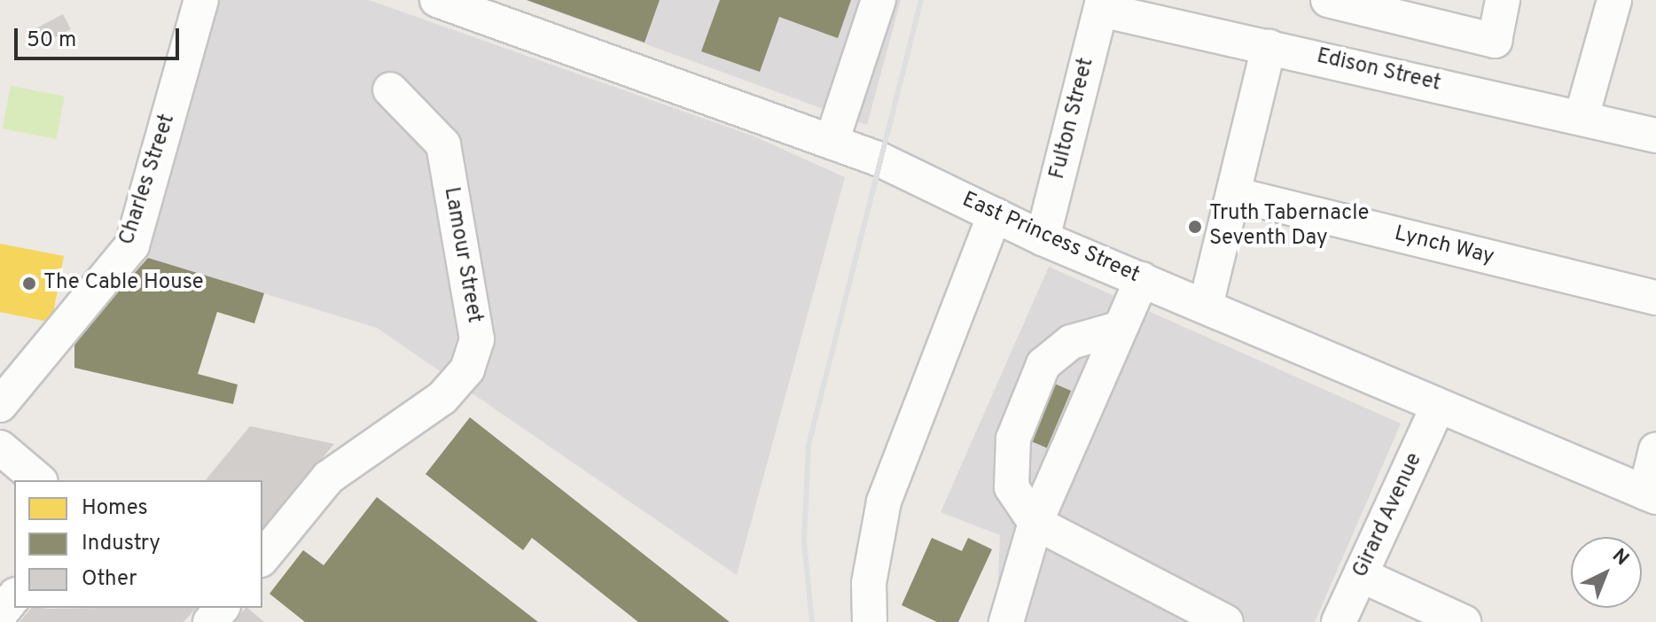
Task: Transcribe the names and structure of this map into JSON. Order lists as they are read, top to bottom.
{
  "streets": {
    "street": [
      "Edison Street",
      "Fulton Street",
      "Charles Street",
      "East Princess Street",
      "Lynch Way",
      "Lamour Street",
      "Girard Avenue"
    ]
  },
  "crossings": [
    ["Edison Street", "Fulton Street"],
    ["Fulton Street", "East Princess Street"],
    ["East Princess Street", "Girard Avenue"]
  ],
  "places": ["Truth Tabernacle Seventh Day", "The Cable House"],
  "legend": ["Homes", "Industry", "Other"],
  "scale_bar": "50 m",
  "north": "top right"
}
